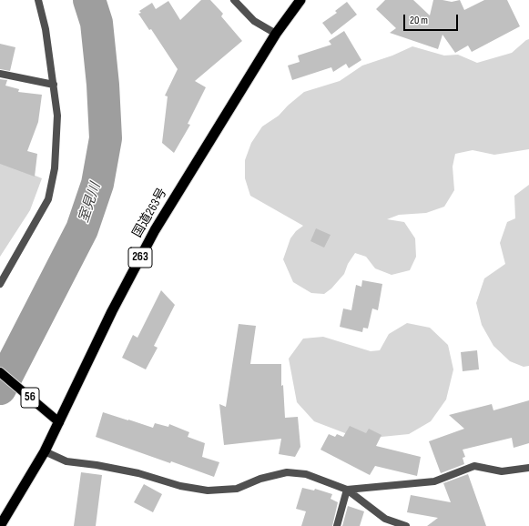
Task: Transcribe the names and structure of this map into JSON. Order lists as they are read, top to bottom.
{
  "streets": {
    "highway": ["国道263号", "263"],
    "main road": ["56"]
  },
  "crossings": [
    ["国道263号", "56"]
  ],
  "water": ["室見川"],
  "scale_bar": "20 m"
}
